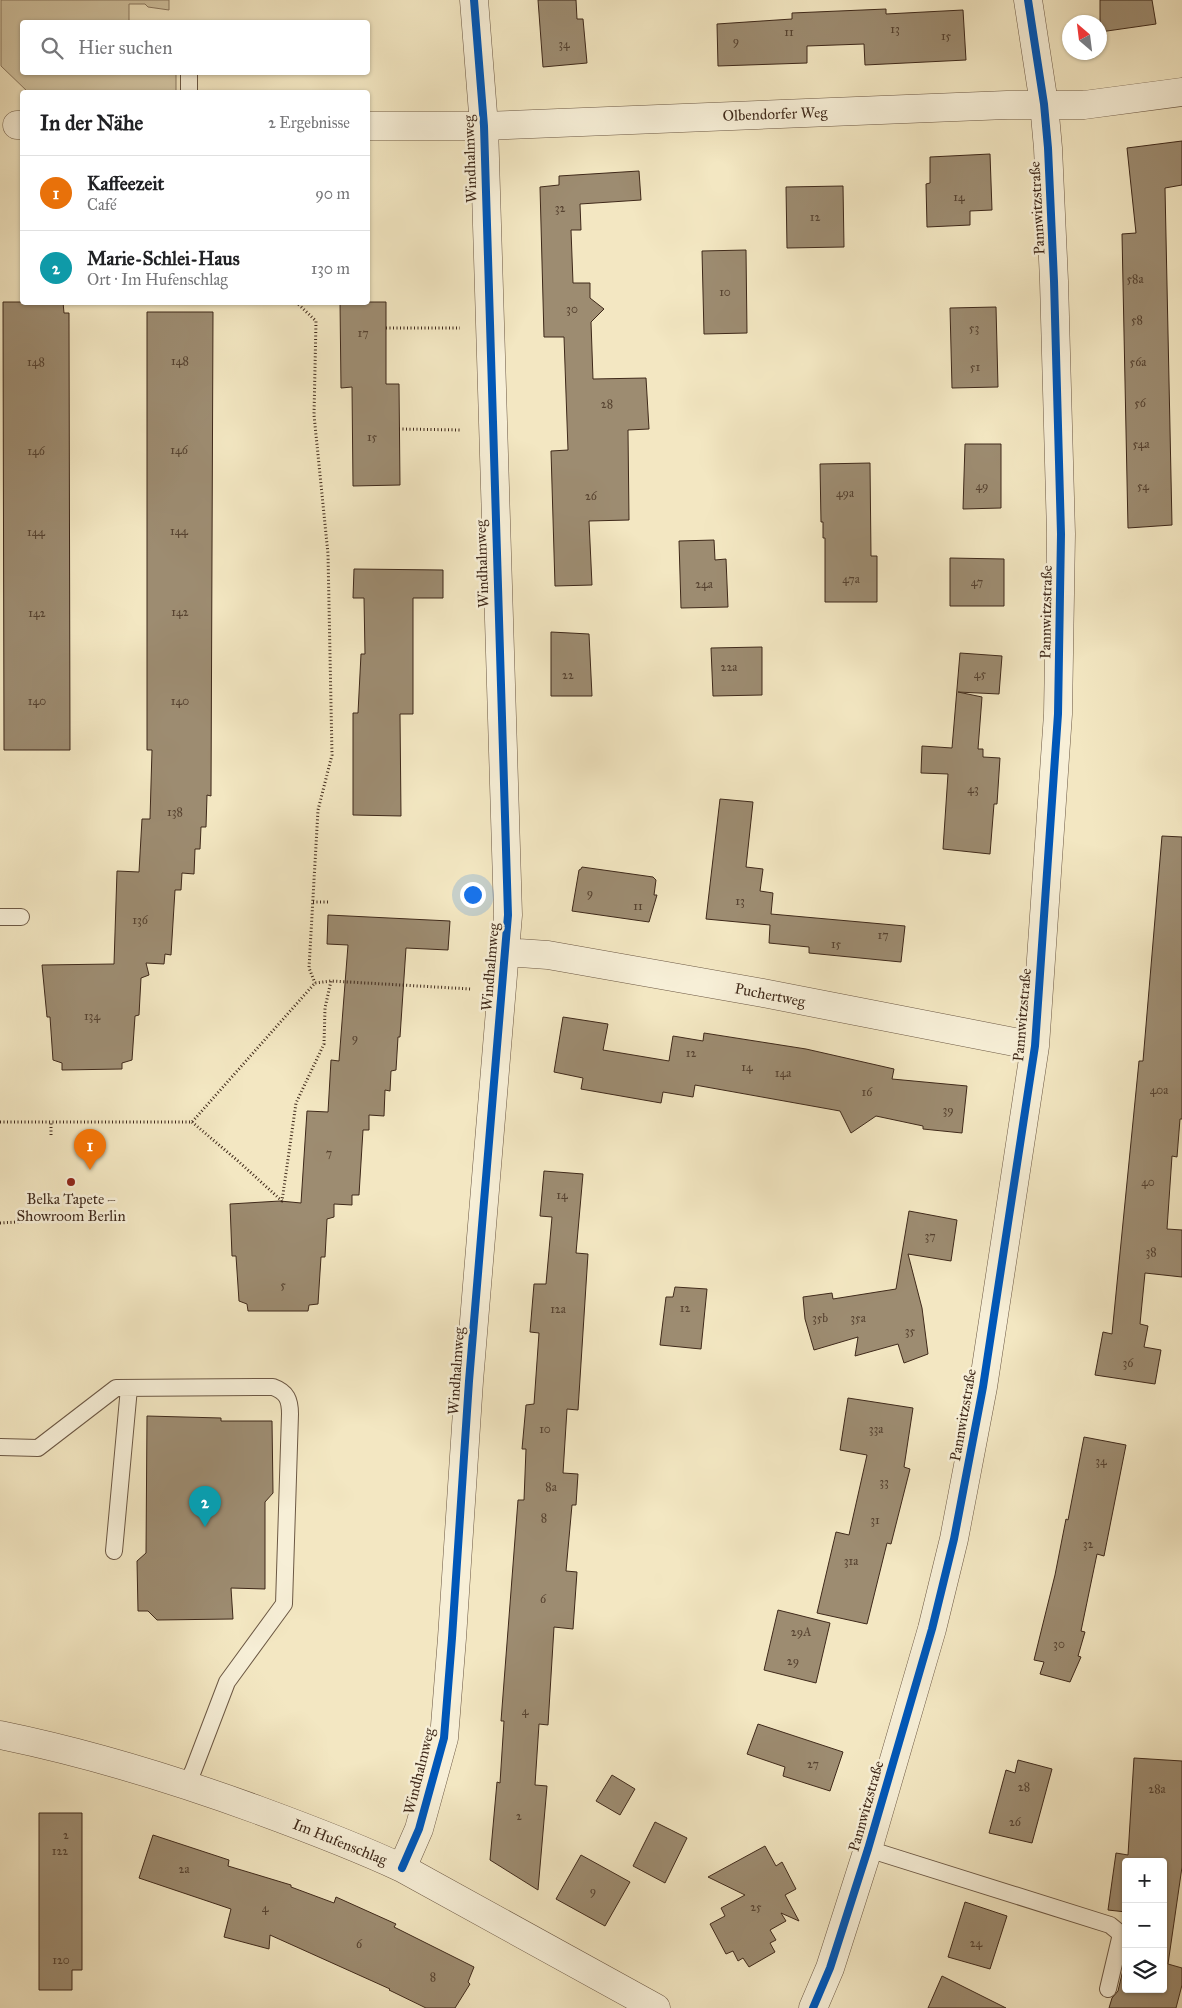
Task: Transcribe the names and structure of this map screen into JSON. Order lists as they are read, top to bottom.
{
  "streets": {
    "street": [
      "Olbendorfer Weg",
      "Windhalmweg",
      "Pannwitzstraße",
      "Puchertweg",
      "Im Hufenschlag"
    ]
  },
  "crossings": [
    ["Olbendorfer Weg", "Windhalmweg"],
    ["Olbendorfer Weg", "Pannwitzstraße"],
    ["Windhalmweg", "Puchertweg"],
    ["Windhalmweg", "Im Hufenschlag"],
    ["Pannwitzstraße", "Puchertweg"]
  ],
  "places": ["Belka Tapete – Showroom Berlin"],
  "house_numbers": [
    "13",
    "11",
    "15",
    "9",
    "34",
    "14",
    "32",
    "12",
    "58a",
    "10",
    "30",
    "58",
    "53",
    "17",
    "148",
    "148",
    "56a",
    "51",
    "56",
    "28",
    "15",
    "54a",
    "146",
    "146",
    "49",
    "54",
    "49a",
    "26",
    "144",
    "144",
    "47a",
    "47",
    "24a",
    "142",
    "142",
    "22a",
    "45",
    "22",
    "140",
    "140",
    "43",
    "138",
    "9",
    "13",
    "11",
    "136",
    "17",
    "15",
    "134",
    "9",
    "12",
    "14",
    "14a",
    "40a",
    "16",
    "39",
    "7",
    "40",
    "14",
    "37",
    "38",
    "5",
    "12",
    "12a",
    "35b",
    "35a",
    "35",
    "36",
    "10",
    "33a",
    "34",
    "33",
    "8a",
    "8",
    "31",
    "32",
    "31a",
    "6",
    "29A",
    "30",
    "29",
    "4",
    "27",
    "28",
    "28a",
    "2",
    "26",
    "2",
    "122",
    "2a",
    "9",
    "25",
    "4",
    "24",
    "6",
    "120",
    "8"
  ],
  "north": "top left",
  "page": {
    "search": "Hier suchen",
    "heading": ["In der Nähe", "2 Ergebnisse"],
    "list": [
      {
        "mark": "1",
        "name": "Kaffeezeit",
        "note": "Café",
        "value": "90 m"
      },
      {
        "mark": "2",
        "name": "Marie-Schlei-Haus",
        "note": "Ort · Im Hufenschlag",
        "value": "130 m"
      }
    ],
    "pins": ["1", "2"],
    "map_buttons": ["+", "−"]
  }
}
